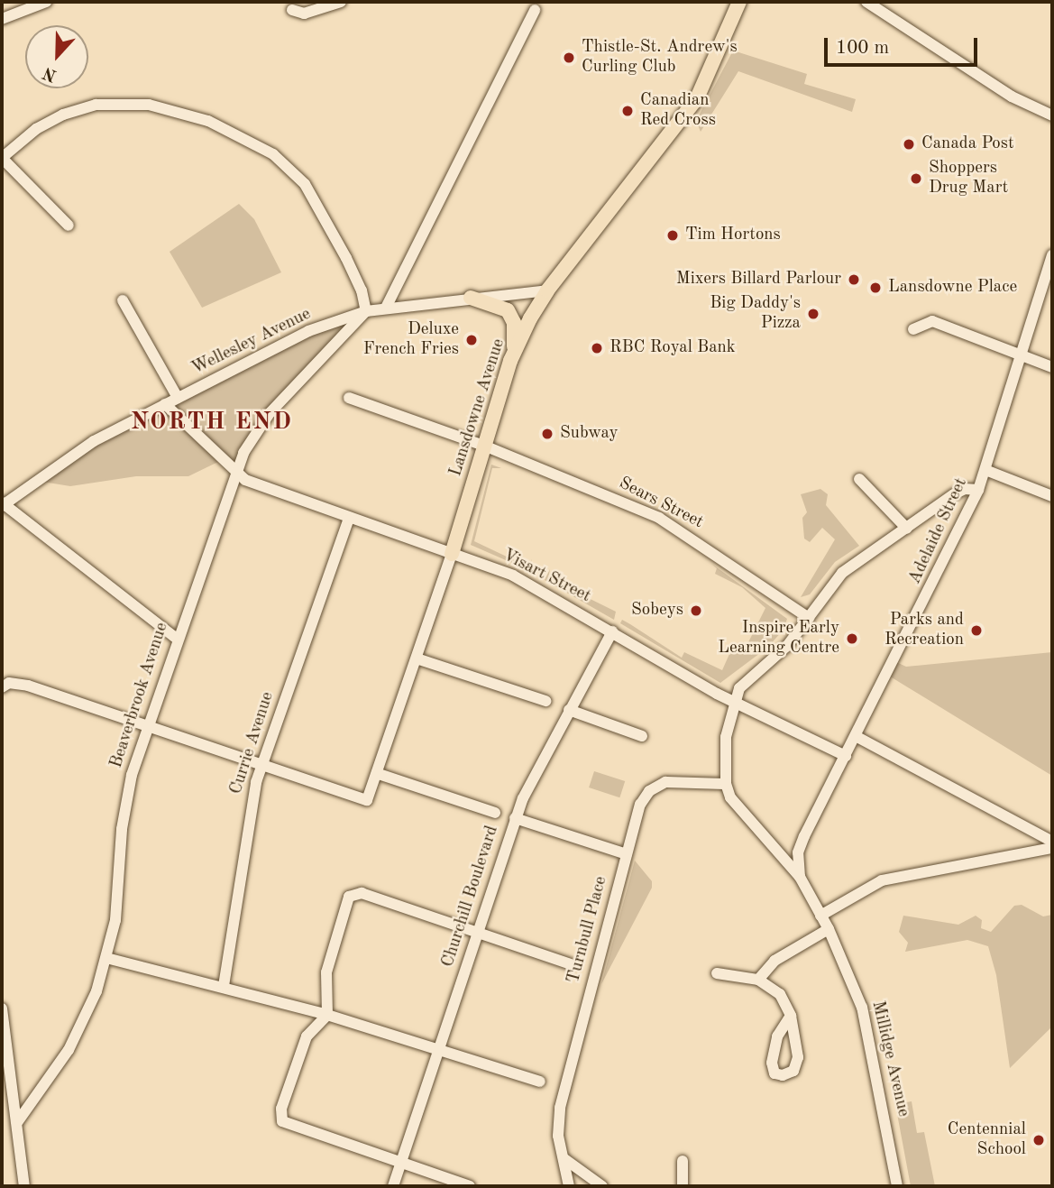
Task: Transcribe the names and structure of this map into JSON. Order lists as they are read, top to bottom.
{
  "streets": {
    "main road": ["Lansdowne Avenue"],
    "street": [
      "Wellesley Avenue",
      "Sears Street",
      "Adelaide Street",
      "Visart Street",
      "Beaverbrook Avenue",
      "Currie Avenue",
      "Churchill Boulevard",
      "Turnbull Place",
      "Millidge Avenue"
    ]
  },
  "crossings": [
    ["Wellesley Avenue", "Lansdowne Avenue"],
    ["Wellesley Avenue", "Visart Street"],
    ["Wellesley Avenue", "Beaverbrook Avenue"],
    ["Lansdowne Avenue", "Sears Street"],
    ["Lansdowne Avenue", "Visart Street"],
    ["Lansdowne Avenue", "Currie Avenue"],
    ["Adelaide Street", "Visart Street"],
    ["Adelaide Street", "Millidge Avenue"],
    ["Visart Street", "Beaverbrook Avenue"],
    ["Visart Street", "Currie Avenue"],
    ["Visart Street", "Churchill Boulevard"],
    ["Turnbull Place", "Millidge Avenue"]
  ],
  "districts": ["NORTH END"],
  "places": [
    "Thistle-St. Andrew's Curling Club",
    "Canadian Red Cross",
    "Canada Post",
    "Shoppers Drug Mart",
    "Tim Hortons",
    "Mixers Billard Parlour",
    "Lansdowne Place",
    "Big Daddy's Pizza",
    "Deluxe French Fries",
    "RBC Royal Bank",
    "Subway",
    "Sobeys",
    "Parks and Recreation",
    "Inspire Early Learning Centre",
    "Centennial School"
  ],
  "scale_bar": "100 m",
  "north": "bottom"
}
